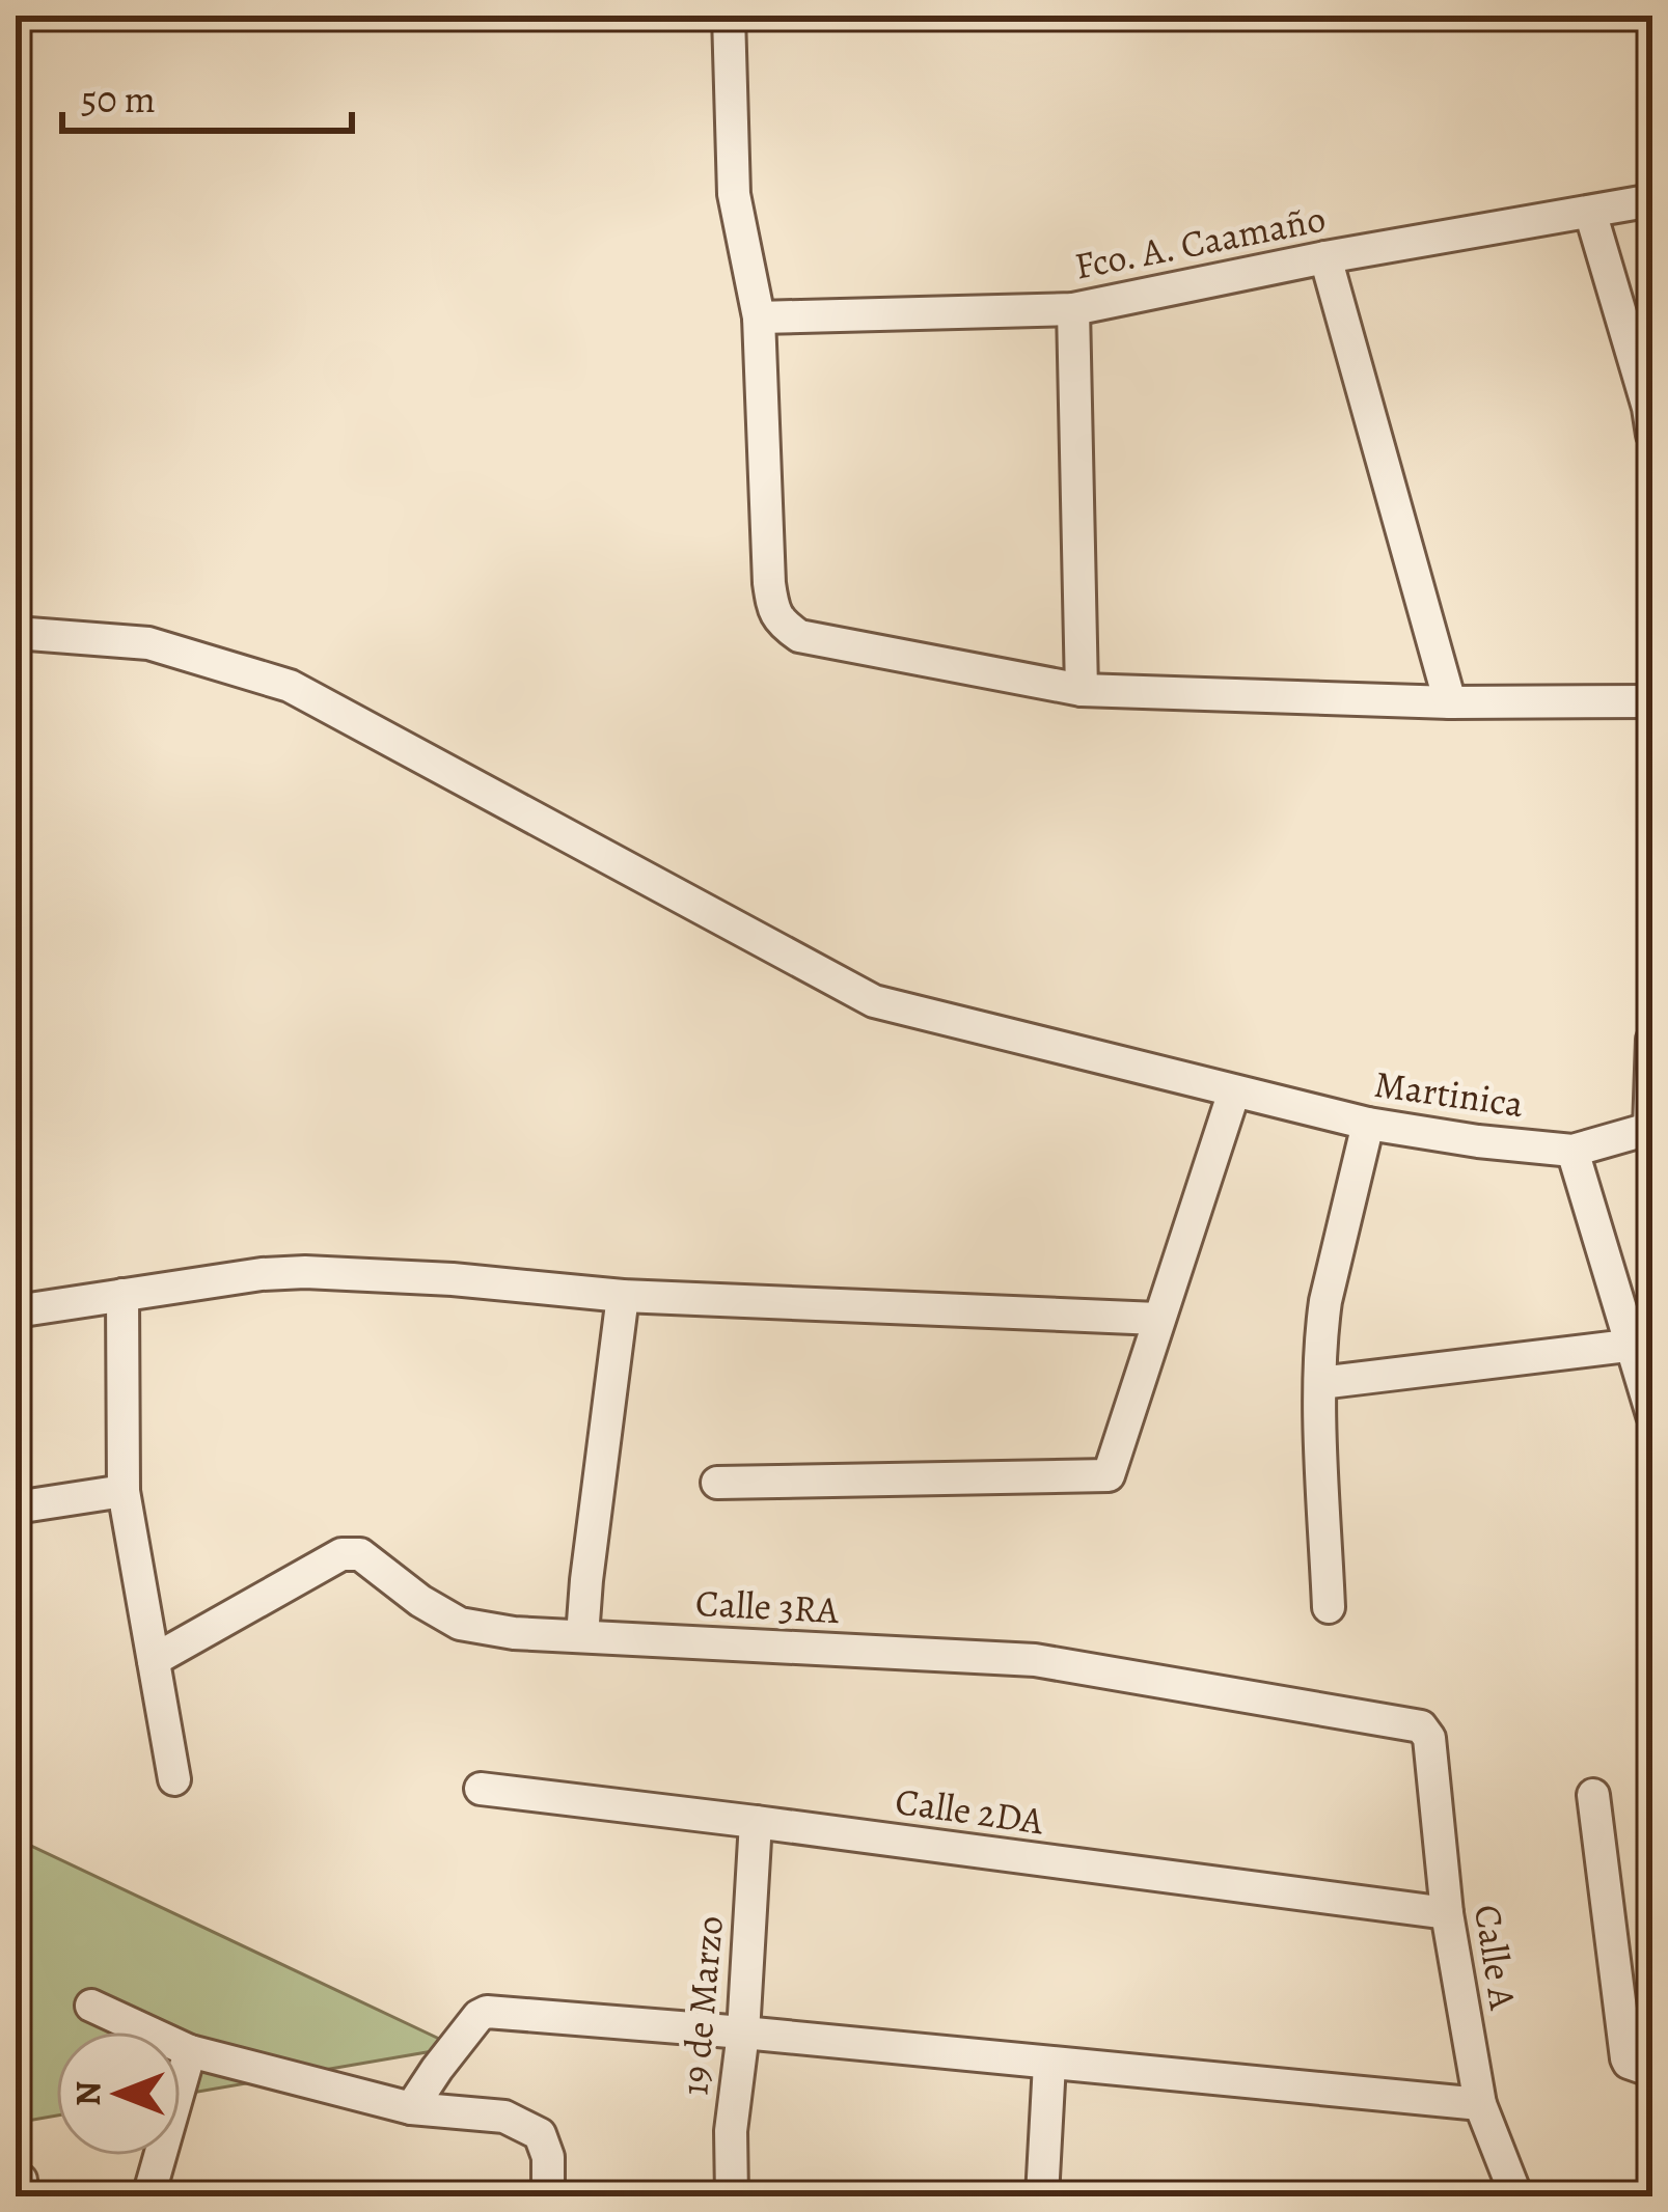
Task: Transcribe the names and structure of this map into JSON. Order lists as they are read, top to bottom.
{
  "streets": {
    "street": [
      "Fco. A. Caamaño",
      "Martinica",
      "Calle 3RA",
      "Calle 2DA",
      "Calle A",
      "19 de Marzo"
    ]
  },
  "crossings": [
    ["Calle 3RA", "Calle A"],
    ["Calle 2DA", "Calle A"],
    ["Calle 2DA", "19 de Marzo"]
  ],
  "scale_bar": "50 m",
  "north": "left"
}
